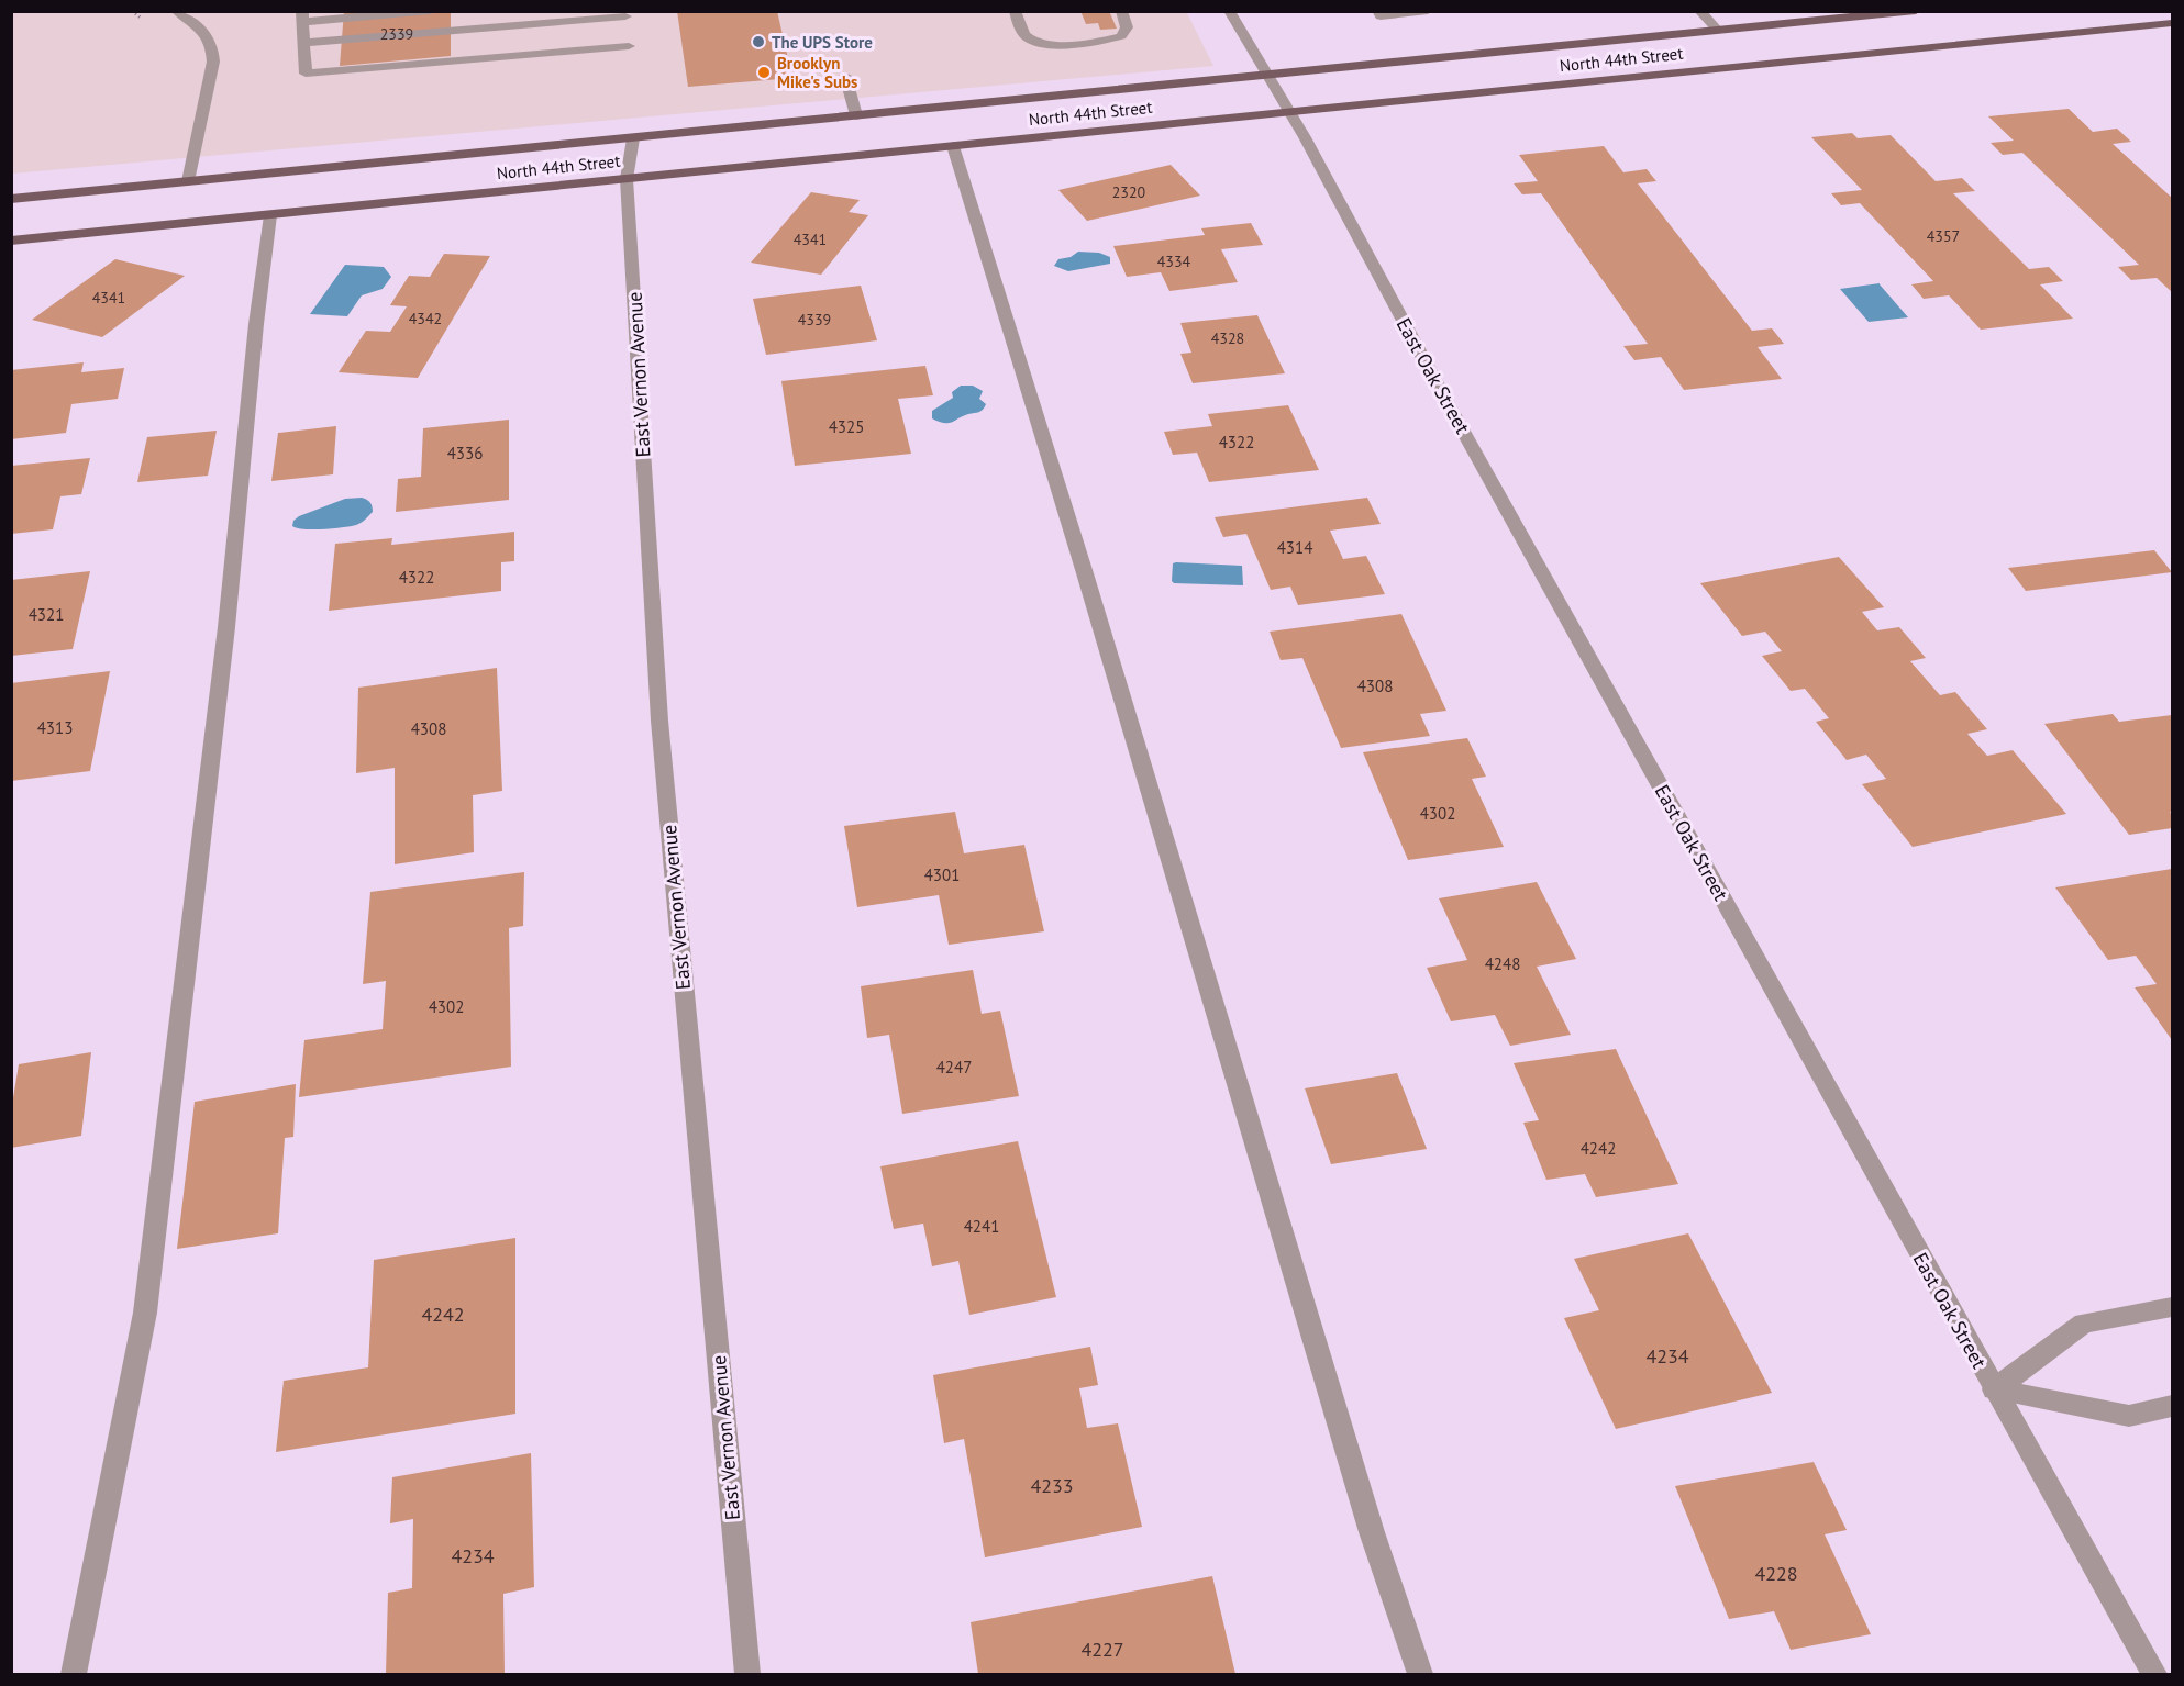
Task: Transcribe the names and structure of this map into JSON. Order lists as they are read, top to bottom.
{
  "streets": {
    "main road": ["North 44th Street"],
    "street": ["East Vernon Avenue", "East Oak Street"]
  },
  "crossings": [
    ["North 44th Street", "East Vernon Avenue"],
    ["North 44th Street", "East Oak Street"]
  ],
  "places": ["The UPS Store", "Brooklyn Mike's Subs"],
  "house_numbers": [
    "2339",
    "2320",
    "4357",
    "4341",
    "4334",
    "4341",
    "4342",
    "4339",
    "4328",
    "4325",
    "4322",
    "4336",
    "4314",
    "4322",
    "4321",
    "4308",
    "4313",
    "4308",
    "4302",
    "4301",
    "4248",
    "4302",
    "4247",
    "4242",
    "4241",
    "4242",
    "4234",
    "4233",
    "4234",
    "4228",
    "4227"
  ]
}
